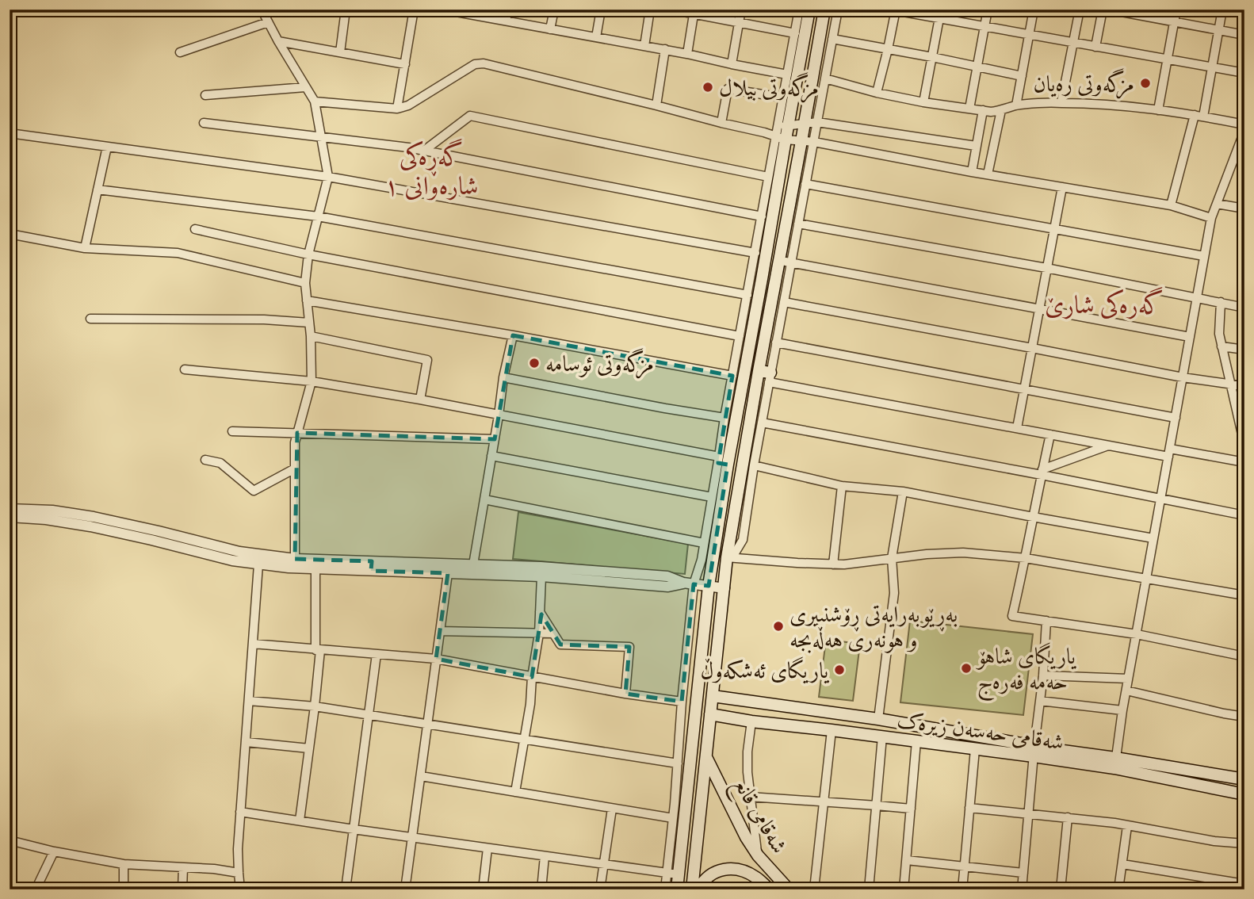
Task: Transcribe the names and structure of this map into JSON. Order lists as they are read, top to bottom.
{
  "streets": {
    "main road": ["شەقامی حەسەن زیرەک", "شەقامی قانع"]
  },
  "districts": ["گەڕەکی شارەوانی ١", "گەرەکی شارێ"],
  "places": [
    "مزگەوتی رەیان",
    "مزگەوتی بیلال",
    "مزگەوتی ئوسامە",
    "بەڕێوبەرایەتی ڕۆشنبیری و هونەری هەڵەبجە",
    "یاریگای شاهۆ حەمە فەرەج",
    "یاریگای ئەشکەوڵ"
  ]
}
